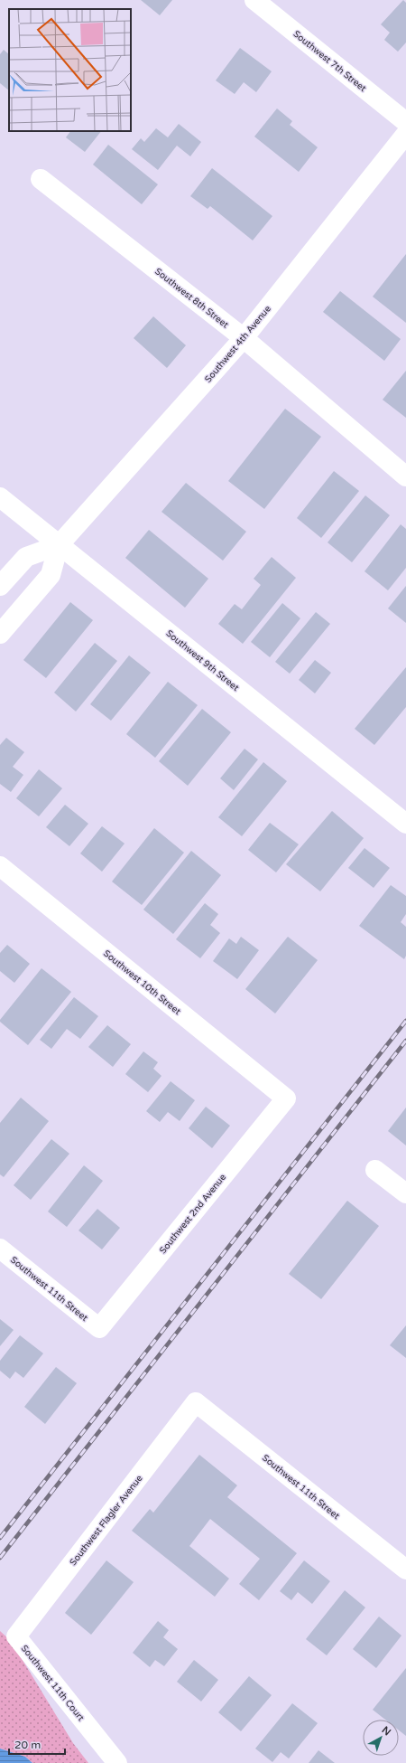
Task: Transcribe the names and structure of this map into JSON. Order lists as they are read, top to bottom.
{
  "streets": {
    "street": [
      "Southwest 7th Street",
      "Southwest 8th Street",
      "Southwest 4th Avenue",
      "Southwest 9th Street",
      "Southwest 10th Street",
      "Southwest 2nd Avenue",
      "Southwest 11th Street",
      "Southwest Flagler Avenue",
      "Southwest 11th Court"
    ]
  },
  "crossings": [
    ["Southwest 8th Street", "Southwest 4th Avenue"],
    ["Southwest 4th Avenue", "Southwest 9th Street"],
    ["Southwest 10th Street", "Southwest 2nd Avenue"],
    ["Southwest 2nd Avenue", "Southwest 11th Street"],
    ["Southwest 11th Street", "Southwest Flagler Avenue"],
    ["Southwest Flagler Avenue", "Southwest 11th Court"]
  ],
  "scale_bar": "20 m",
  "north": "top right"
}
